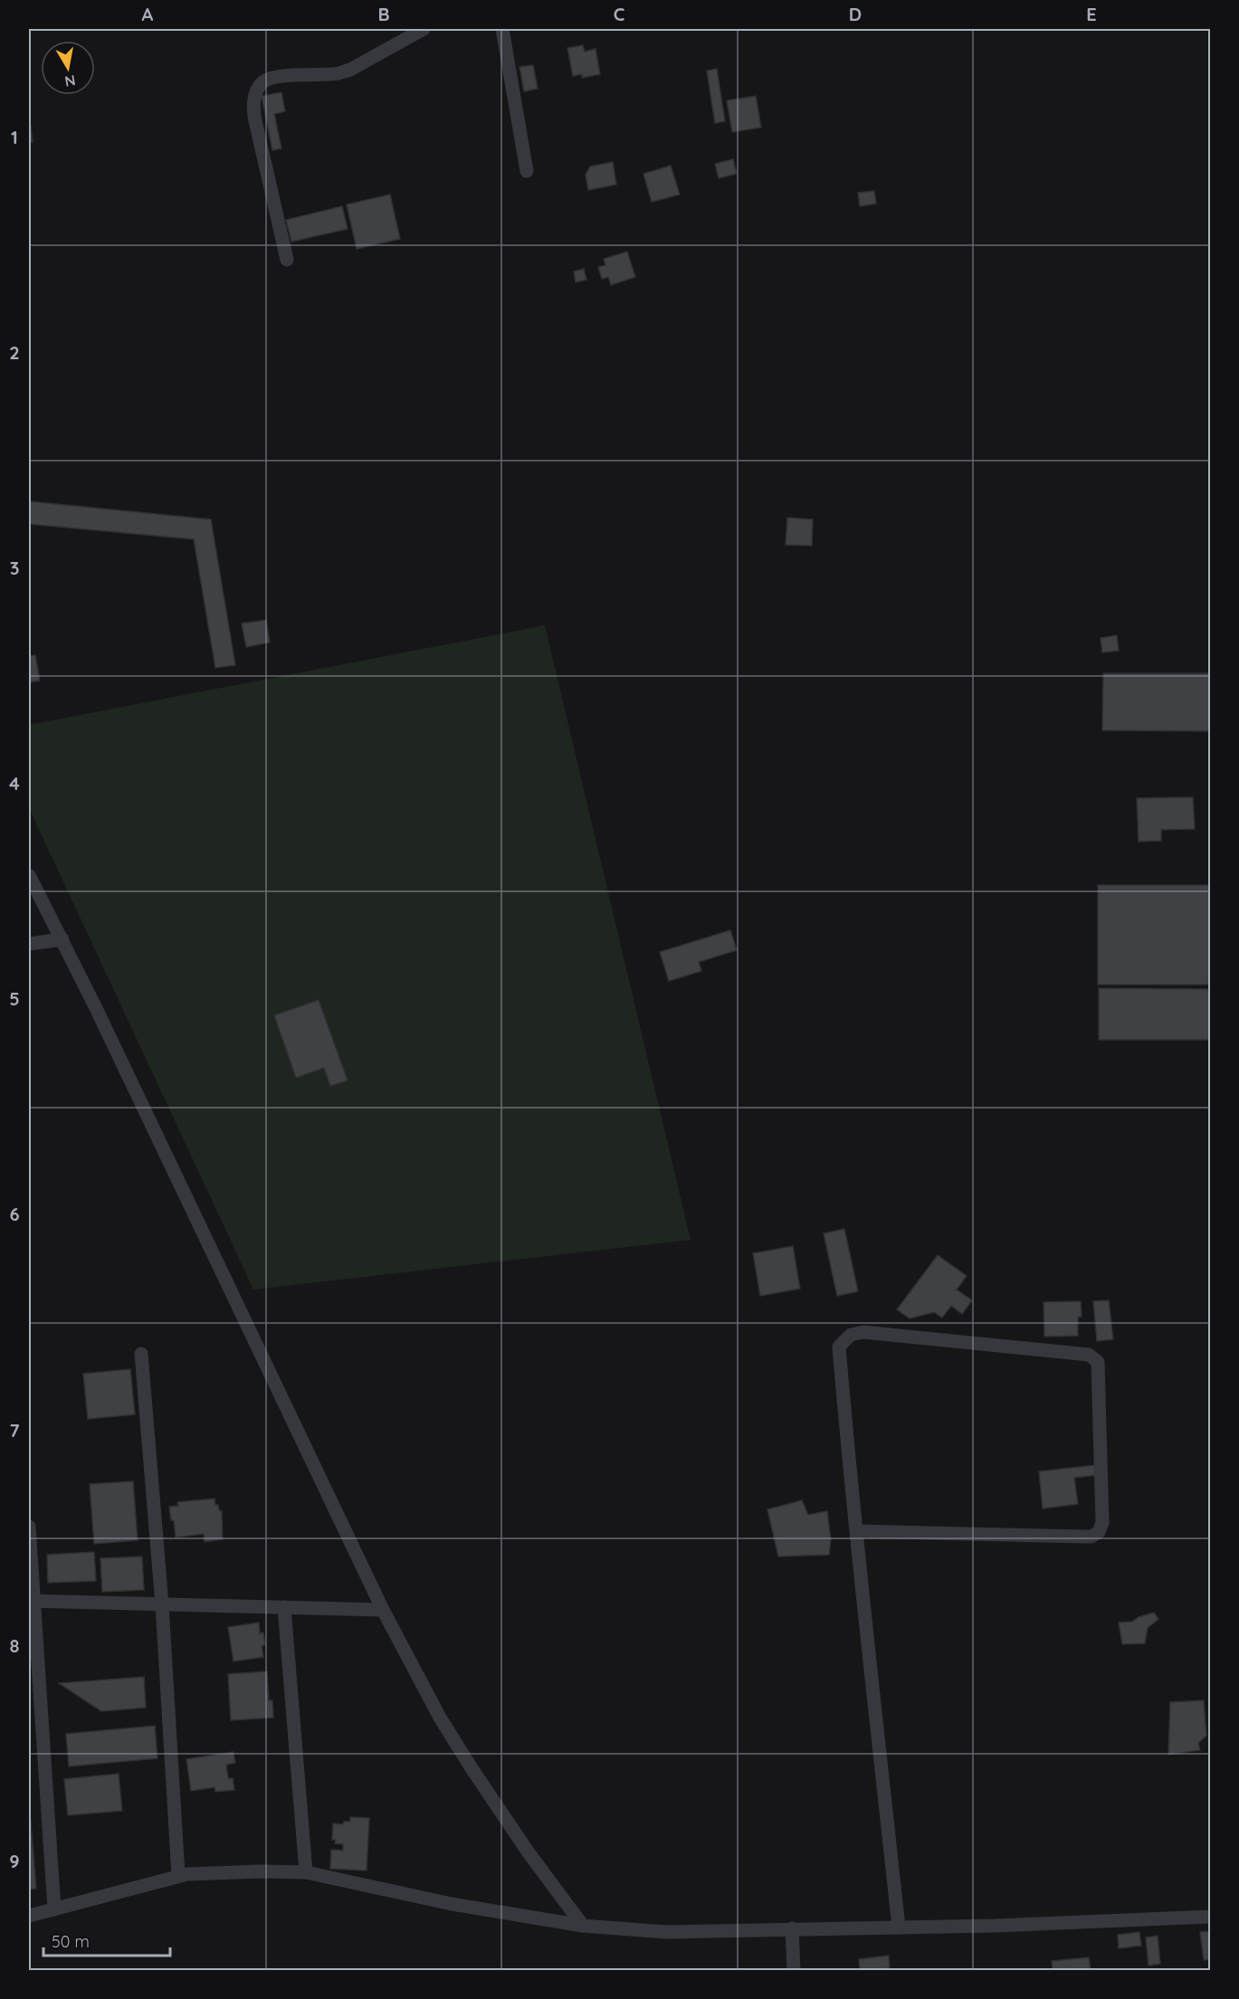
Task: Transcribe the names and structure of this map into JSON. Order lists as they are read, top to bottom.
{
  "scale_bar": "50 m",
  "north": "bottom",
  "grid": {
    "columns": [
      "A",
      "B",
      "C",
      "D",
      "E"
    ],
    "rows": [
      "1",
      "2",
      "3",
      "4",
      "5",
      "6",
      "7",
      "8",
      "9"
    ]
  }
}
